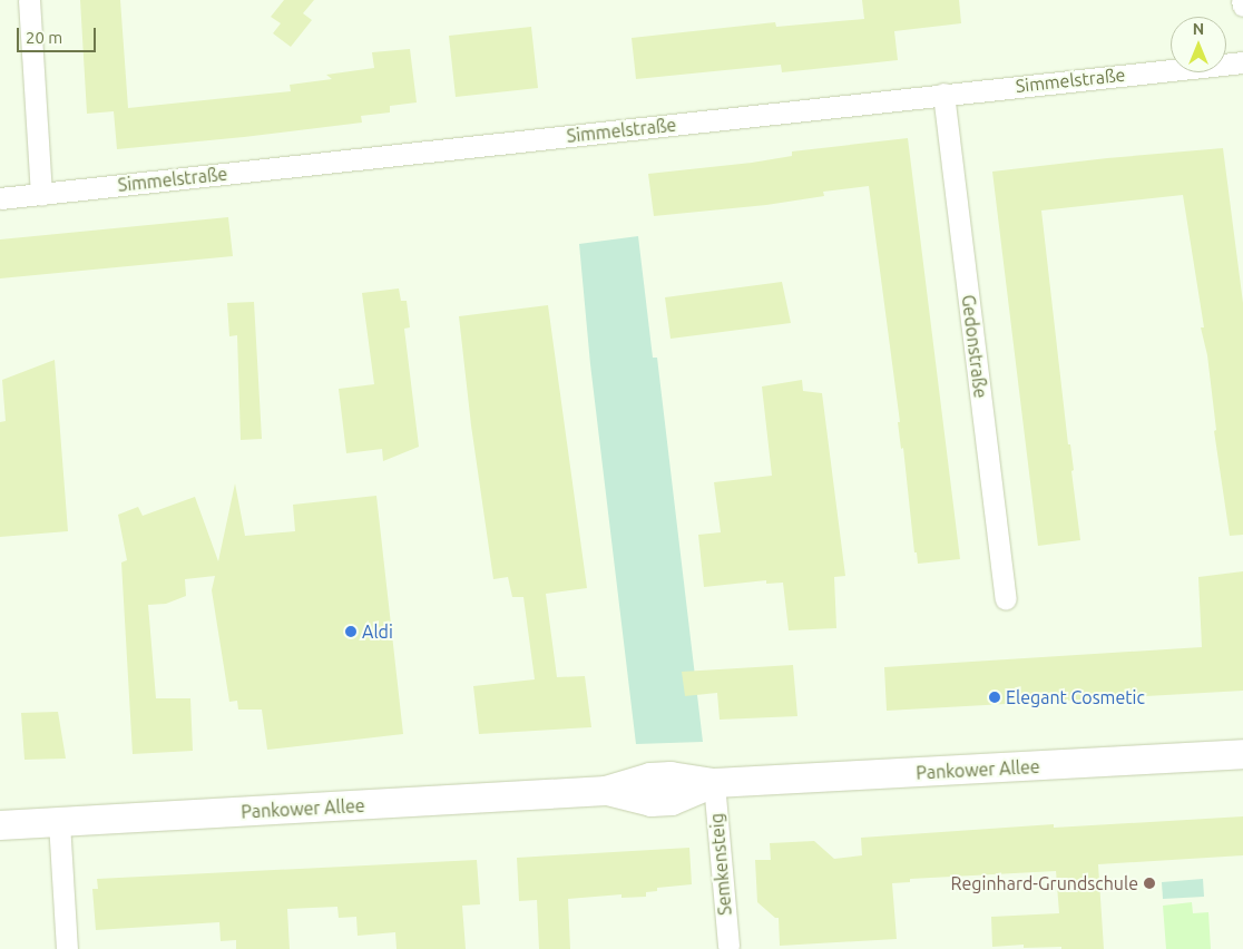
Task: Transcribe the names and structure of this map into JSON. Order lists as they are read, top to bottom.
{
  "streets": {
    "street": [
      "Simmelstraße",
      "Gedonstraße",
      "Pankower Allee",
      "Semkensteig"
    ]
  },
  "crossings": [
    ["Simmelstraße", "Gedonstraße"],
    ["Pankower Allee", "Semkensteig"]
  ],
  "places": ["Aldi", "Elegant Cosmetic", "Reginhard-Grundschule"],
  "scale_bar": "20 m",
  "north": "top"
}
